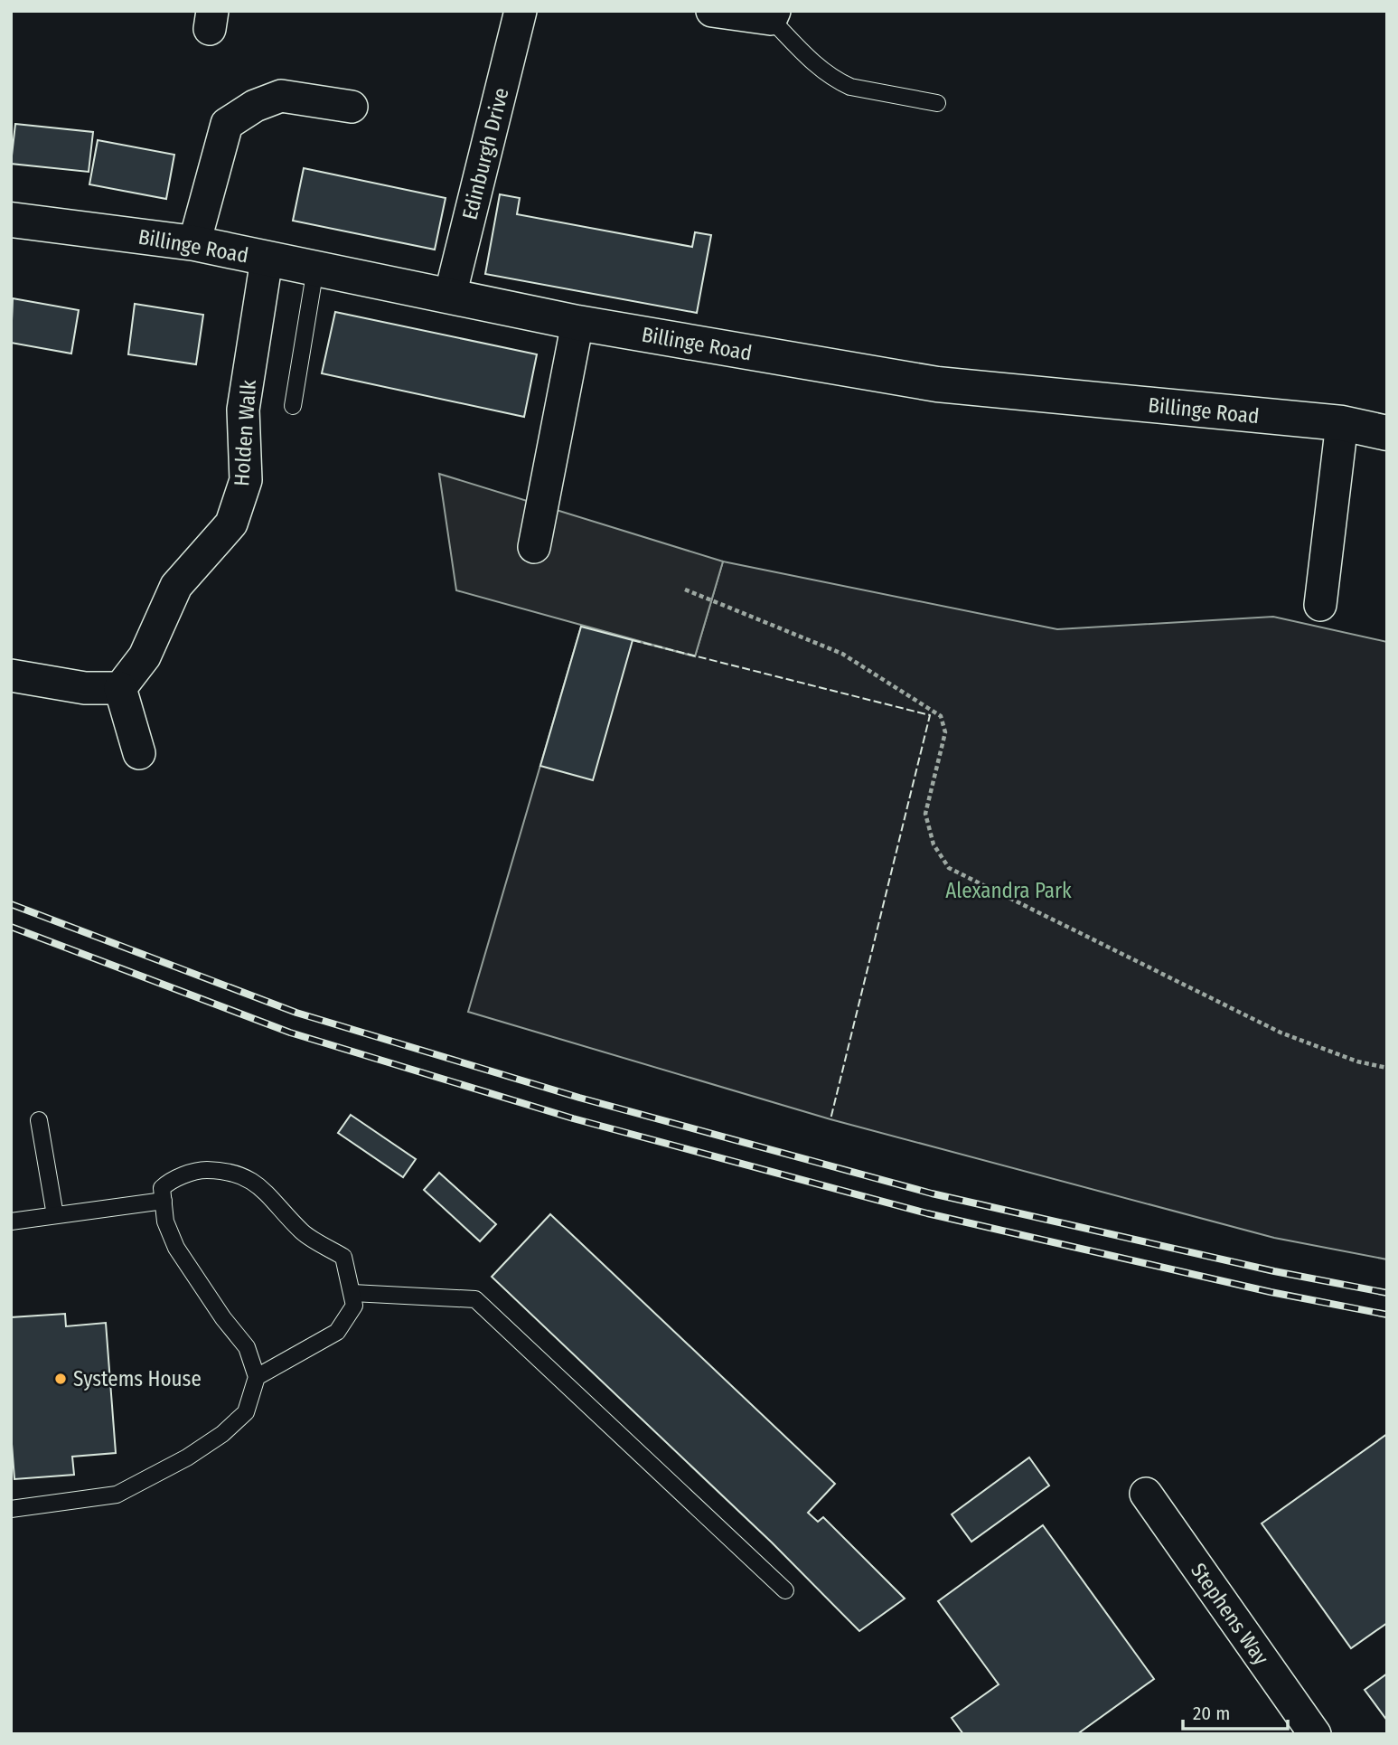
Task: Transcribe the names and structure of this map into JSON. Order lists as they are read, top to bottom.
{
  "streets": {
    "main road": ["Billinge Road"],
    "street": ["Edinburgh Drive", "Holden Walk", "Stephens Way"]
  },
  "crossings": [
    ["Edinburgh Drive", "Billinge Road"],
    ["Billinge Road", "Holden Walk"]
  ],
  "parks": ["Alexandra Park"],
  "places": ["Systems House"],
  "scale_bar": "20 m"
}
